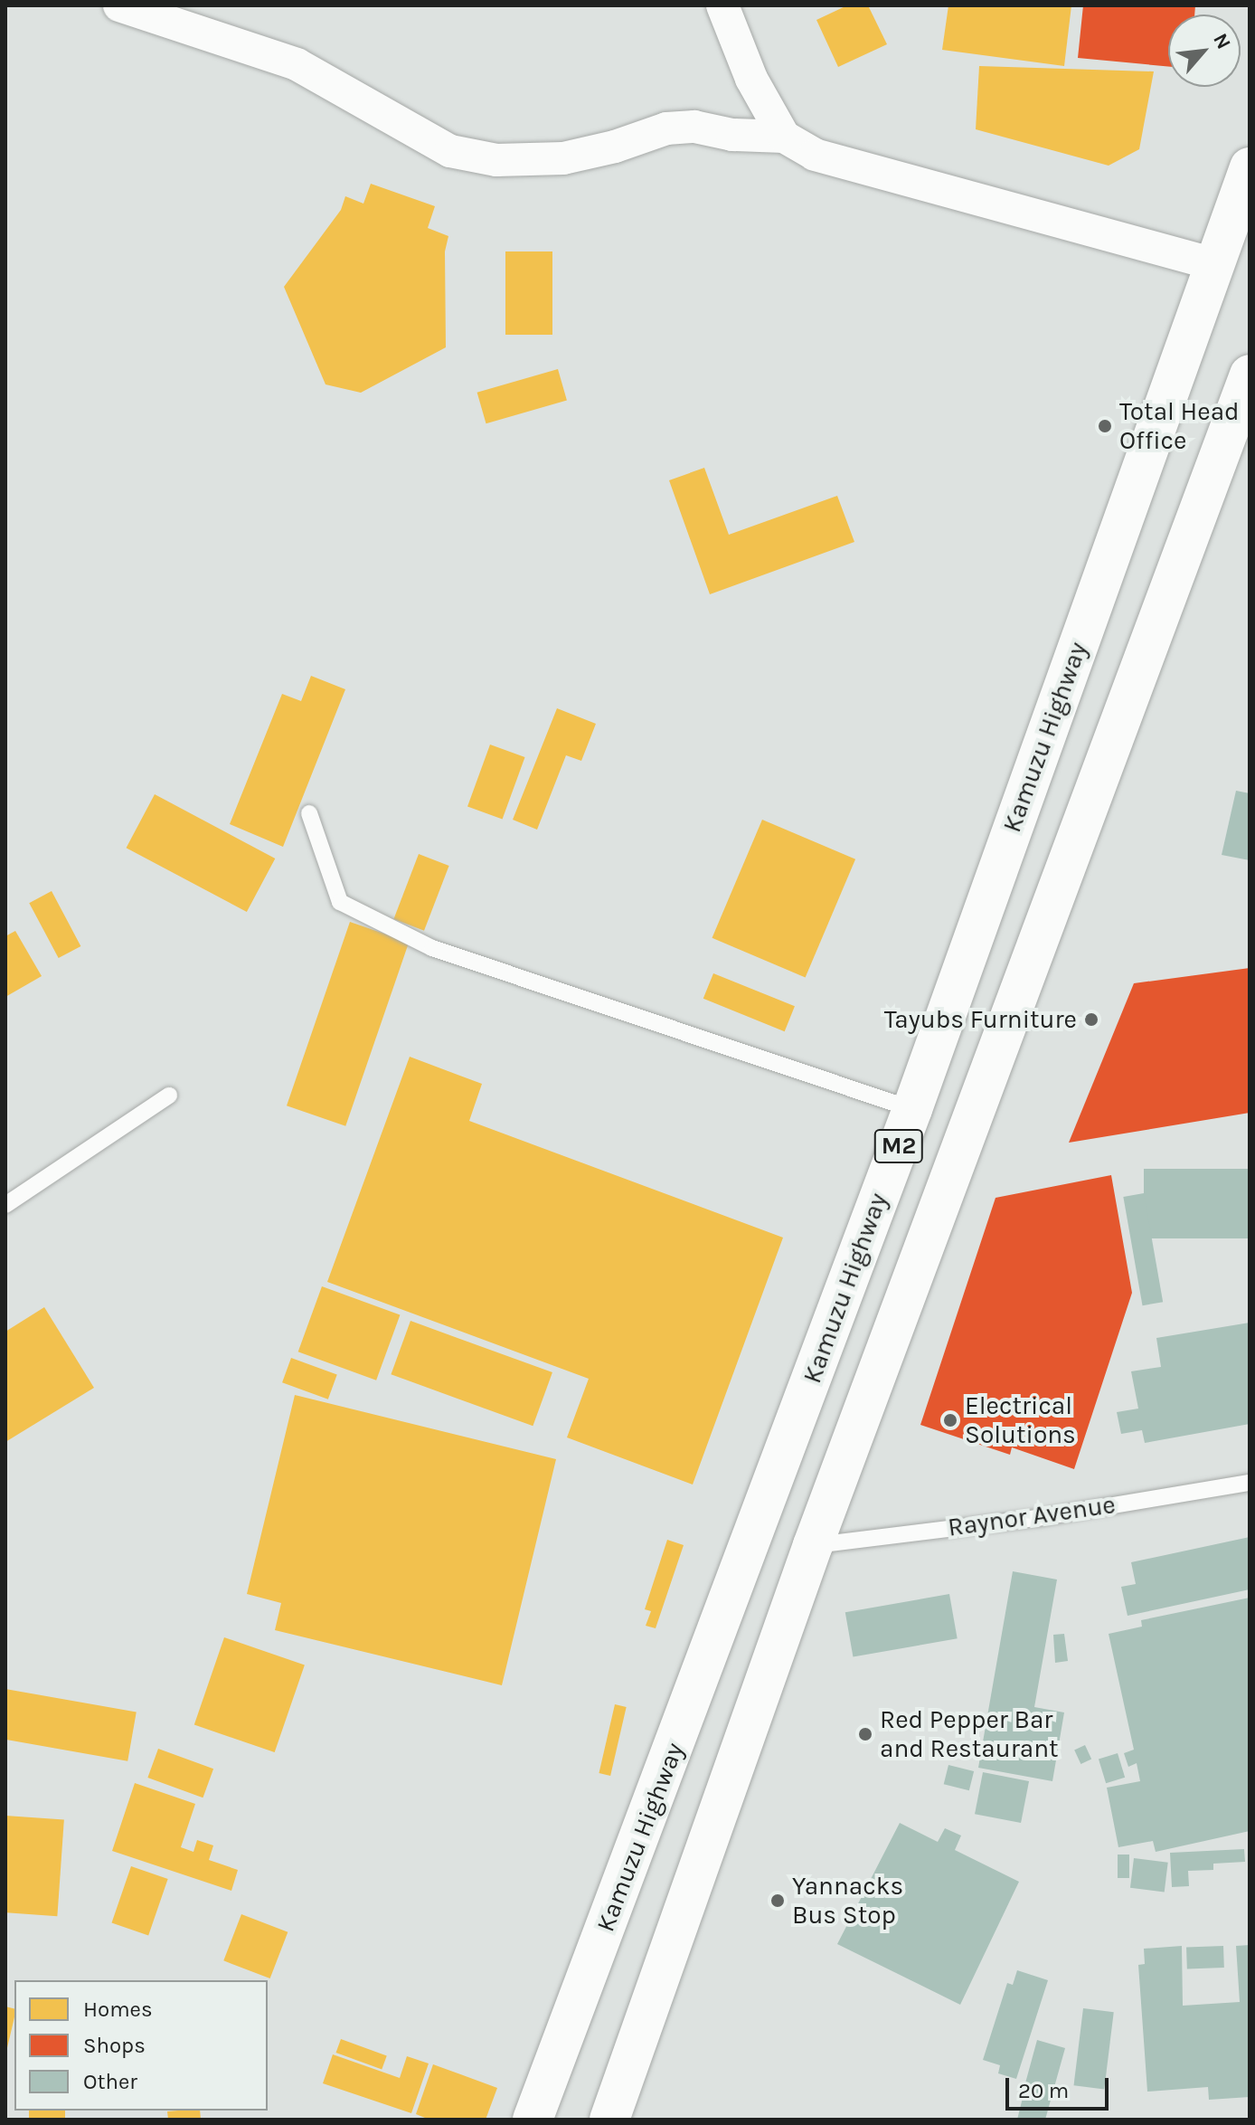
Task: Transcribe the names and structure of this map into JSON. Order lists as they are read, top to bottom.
{
  "streets": {
    "highway": ["Kamuzu Highway", "M2"],
    "lane": ["Raynor Avenue"]
  },
  "crossings": [
    ["M2", "Raynor Avenue"]
  ],
  "places": [
    "Total Head Office",
    "Tayubs Furniture",
    "Electrical Solutions",
    "Red Pepper Bar and Restaurant",
    "Yannacks Bus Stop"
  ],
  "legend": ["Homes", "Shops", "Other"],
  "scale_bar": "20 m",
  "north": "top right"
}
